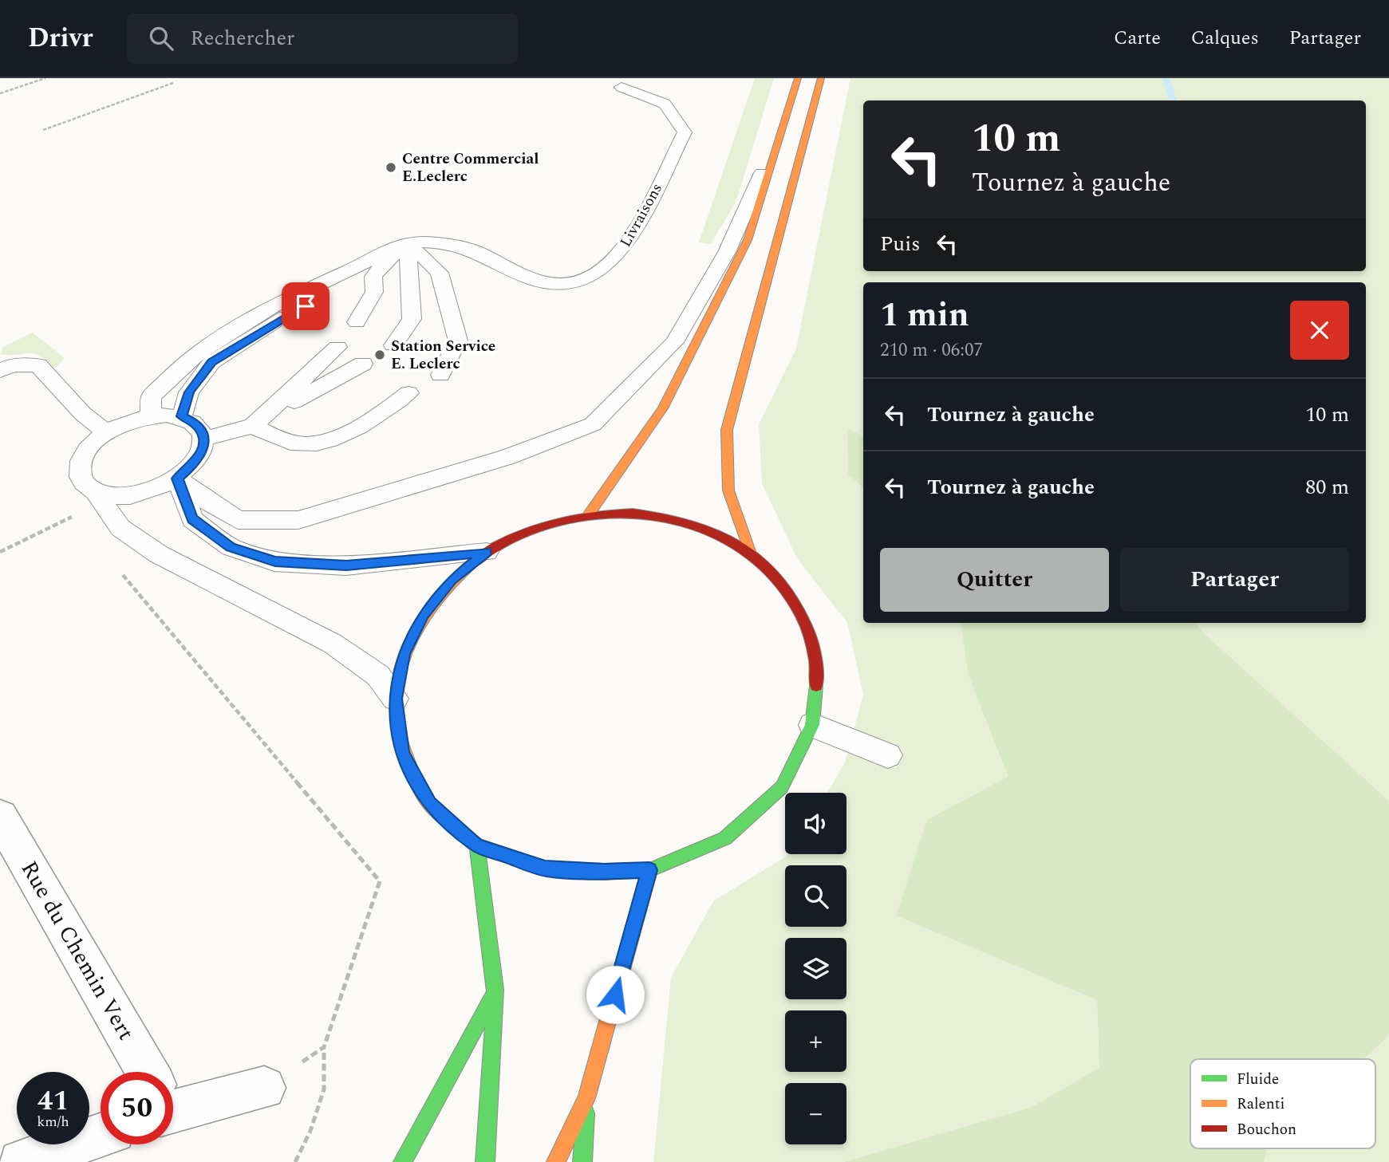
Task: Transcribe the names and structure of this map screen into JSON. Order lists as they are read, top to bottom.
{
  "streets": {
    "street": ["Rue du Chemin Vert"],
    "lane": ["Livraisons"]
  },
  "places": ["Centre Commercial E.Leclerc", "Station Service E. Leclerc"],
  "legend": ["Fluide", "Ralenti", "Bouchon"],
  "page": {
    "header": "Drivr",
    "search": "Rechercher",
    "nav": ["Carte", "Calques", "Partager"],
    "turn": ["10 m", "Tournez à gauche"],
    "then": "Puis",
    "heading": ["1 min", "210 m · 06:07"],
    "list": [
      {
        "name": "Tournez à gauche",
        "value": "10 m"
      },
      {
        "name": "Tournez à gauche",
        "value": "80 m"
      }
    ],
    "buttons": ["Quitter", "Partager"],
    "map_buttons": ["+", "−"],
    "speed": "41 km/h",
    "limit": "50"
  }
}
